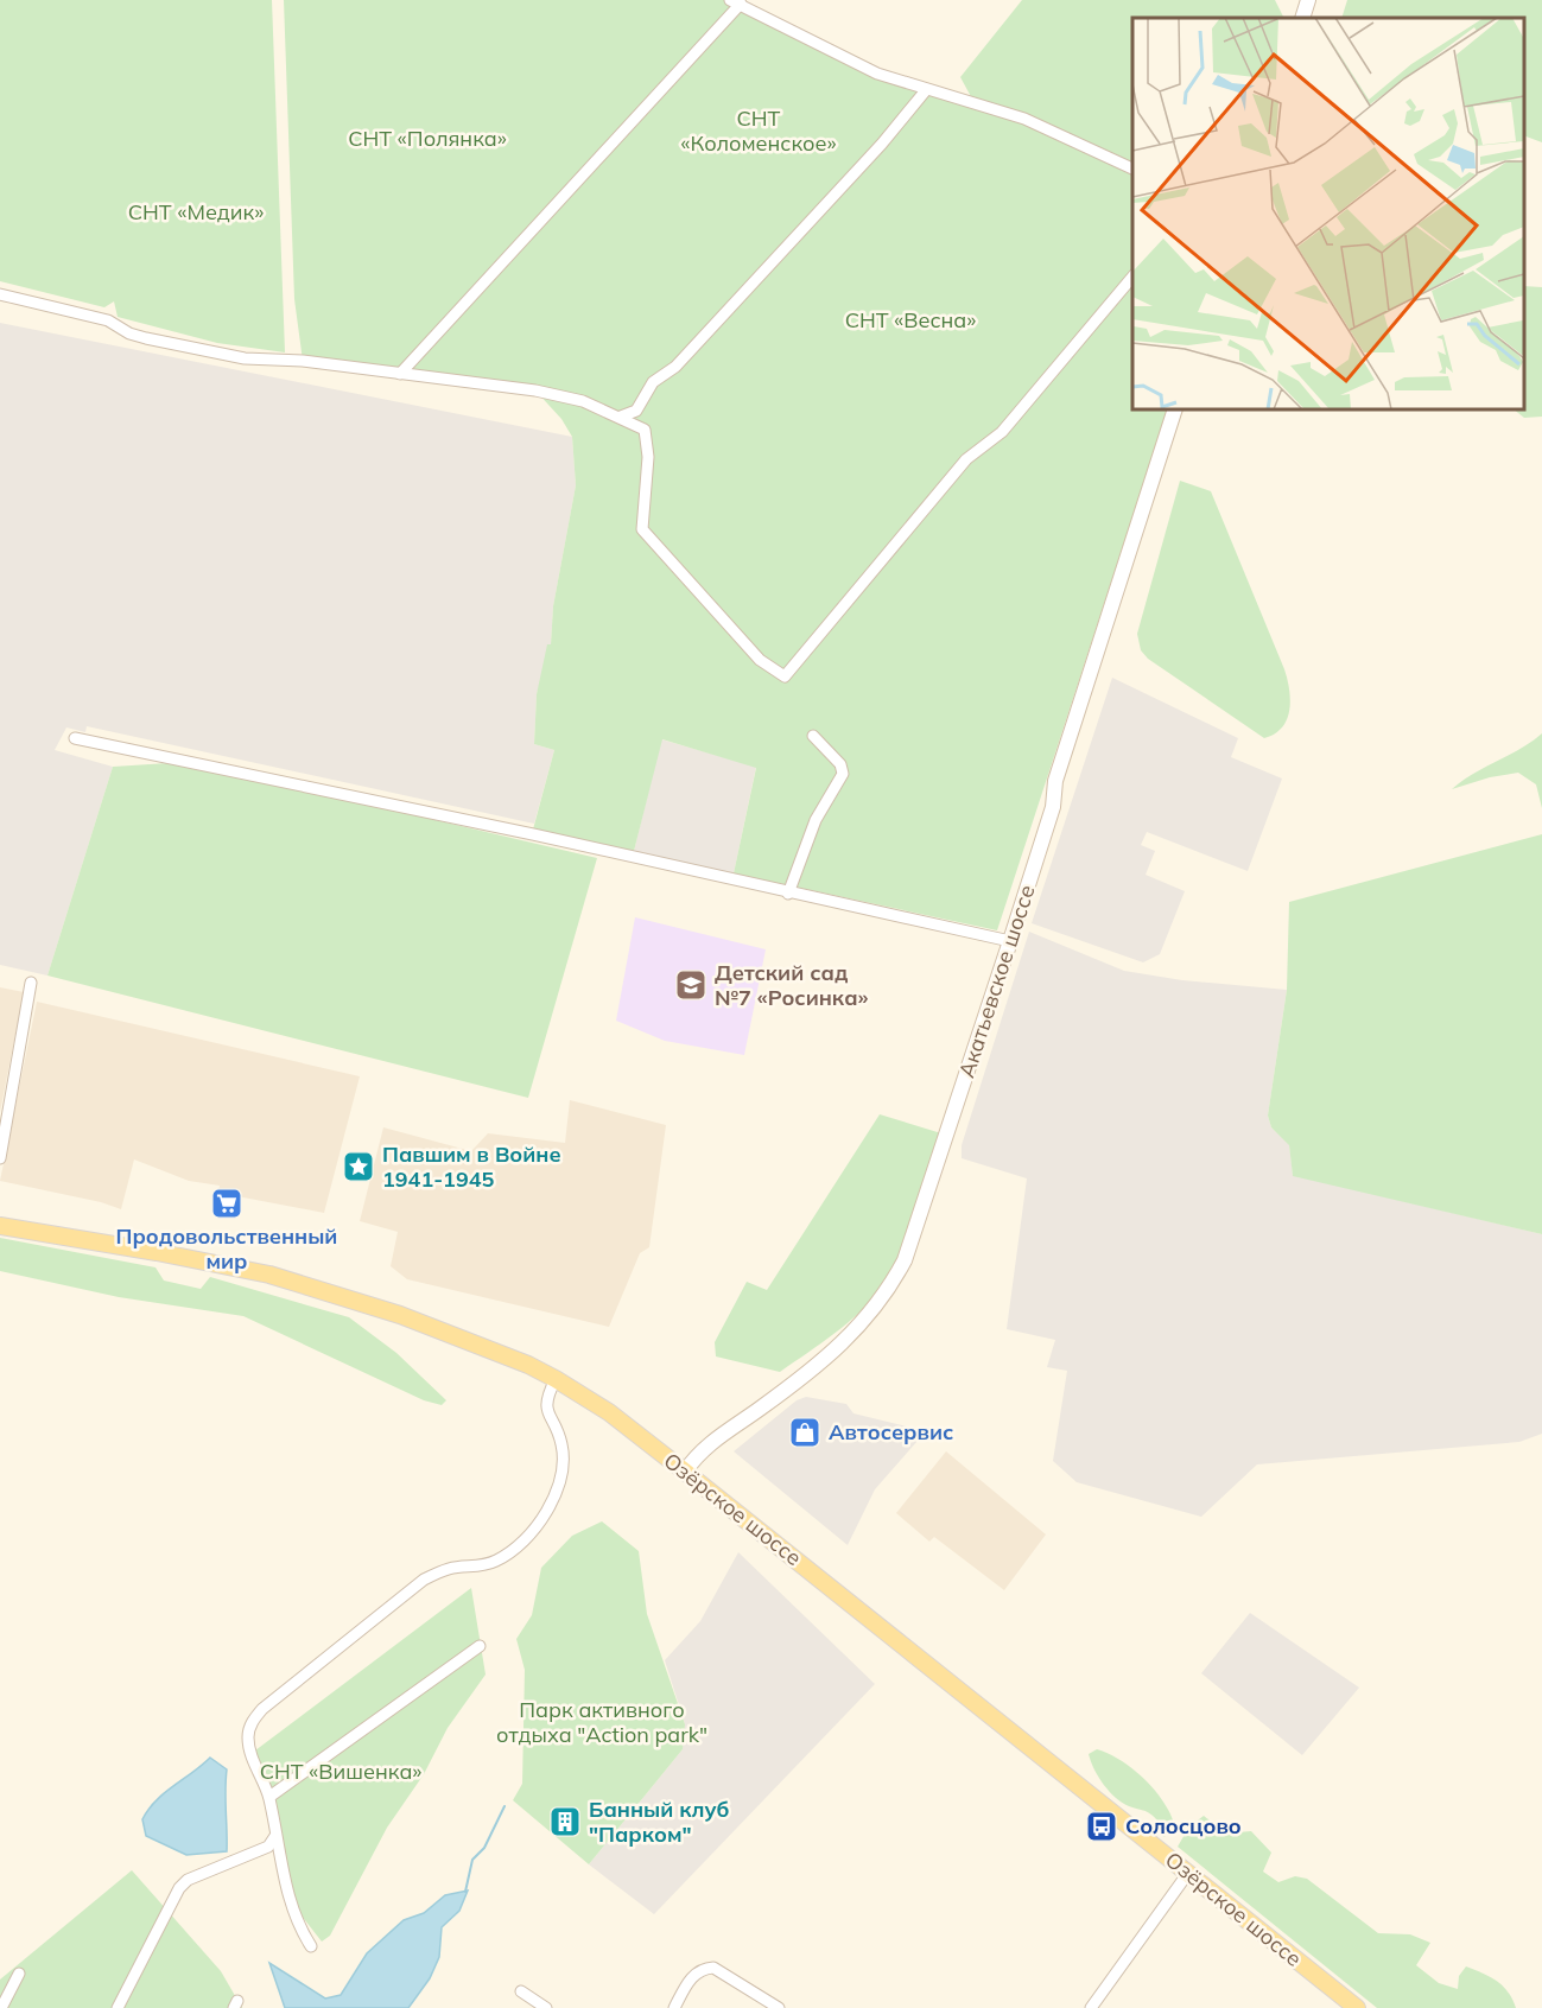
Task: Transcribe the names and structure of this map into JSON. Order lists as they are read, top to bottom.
{
  "streets": {
    "main road": ["Акатьевское шоссе", "Озёрское шоссе"]
  },
  "crossings": [
    ["Акатьевское шоссе", "Озёрское шоссе"]
  ],
  "parks": [
    "СНТ «Коломенское»",
    "СНТ «Полянка»",
    "СНТ «Медик»",
    "СНТ «Весна»",
    "Парк активного отдыха \"Action park\"",
    "СНТ «Вишенка»"
  ],
  "places": {
    "school or university": ["Детский сад №7 «Росинка»"],
    "place": ["Павшим в Войне 1941-1945"],
    "supermarket": ["Продовольственный мир"],
    "shop": ["Автосервис"],
    "building": ["Банный клуб \"Парком\""],
    "bus stop": ["Солосцово"]
  }
}
